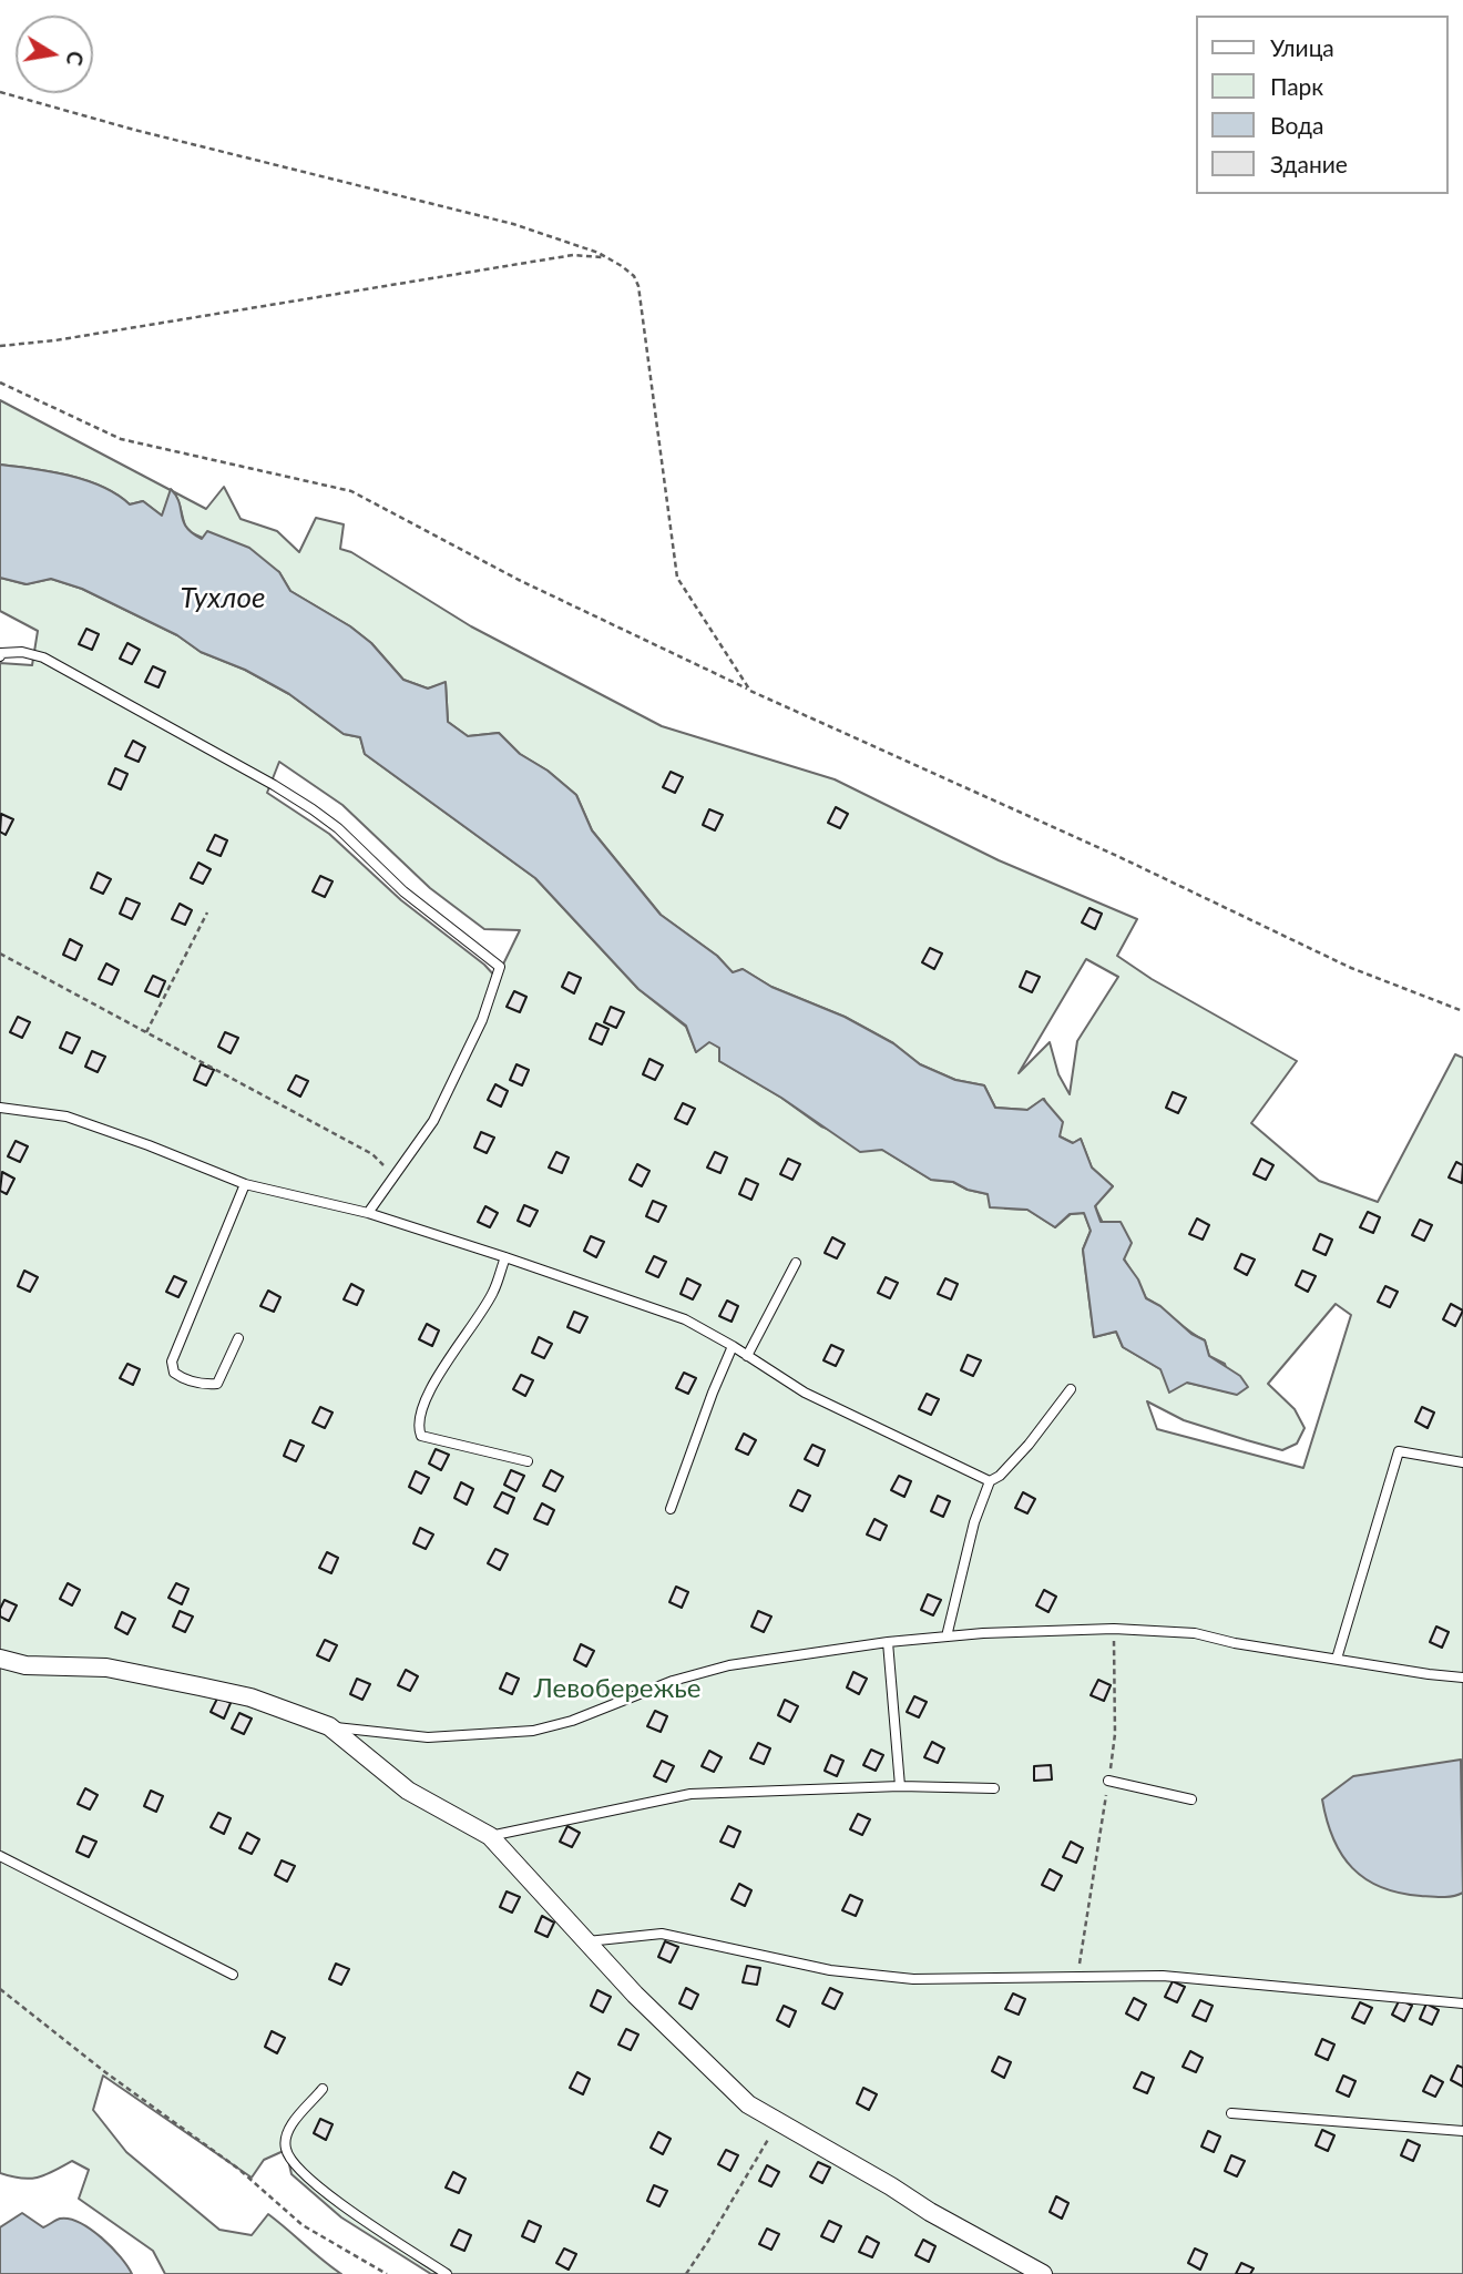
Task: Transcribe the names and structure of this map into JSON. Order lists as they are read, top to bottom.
{
  "water": ["Тухлое"],
  "parks": ["Левобережье"],
  "legend": [
    "Улица",
    "Парк",
    "Вода",
    "Здание"
  ],
  "north": "right"
}
